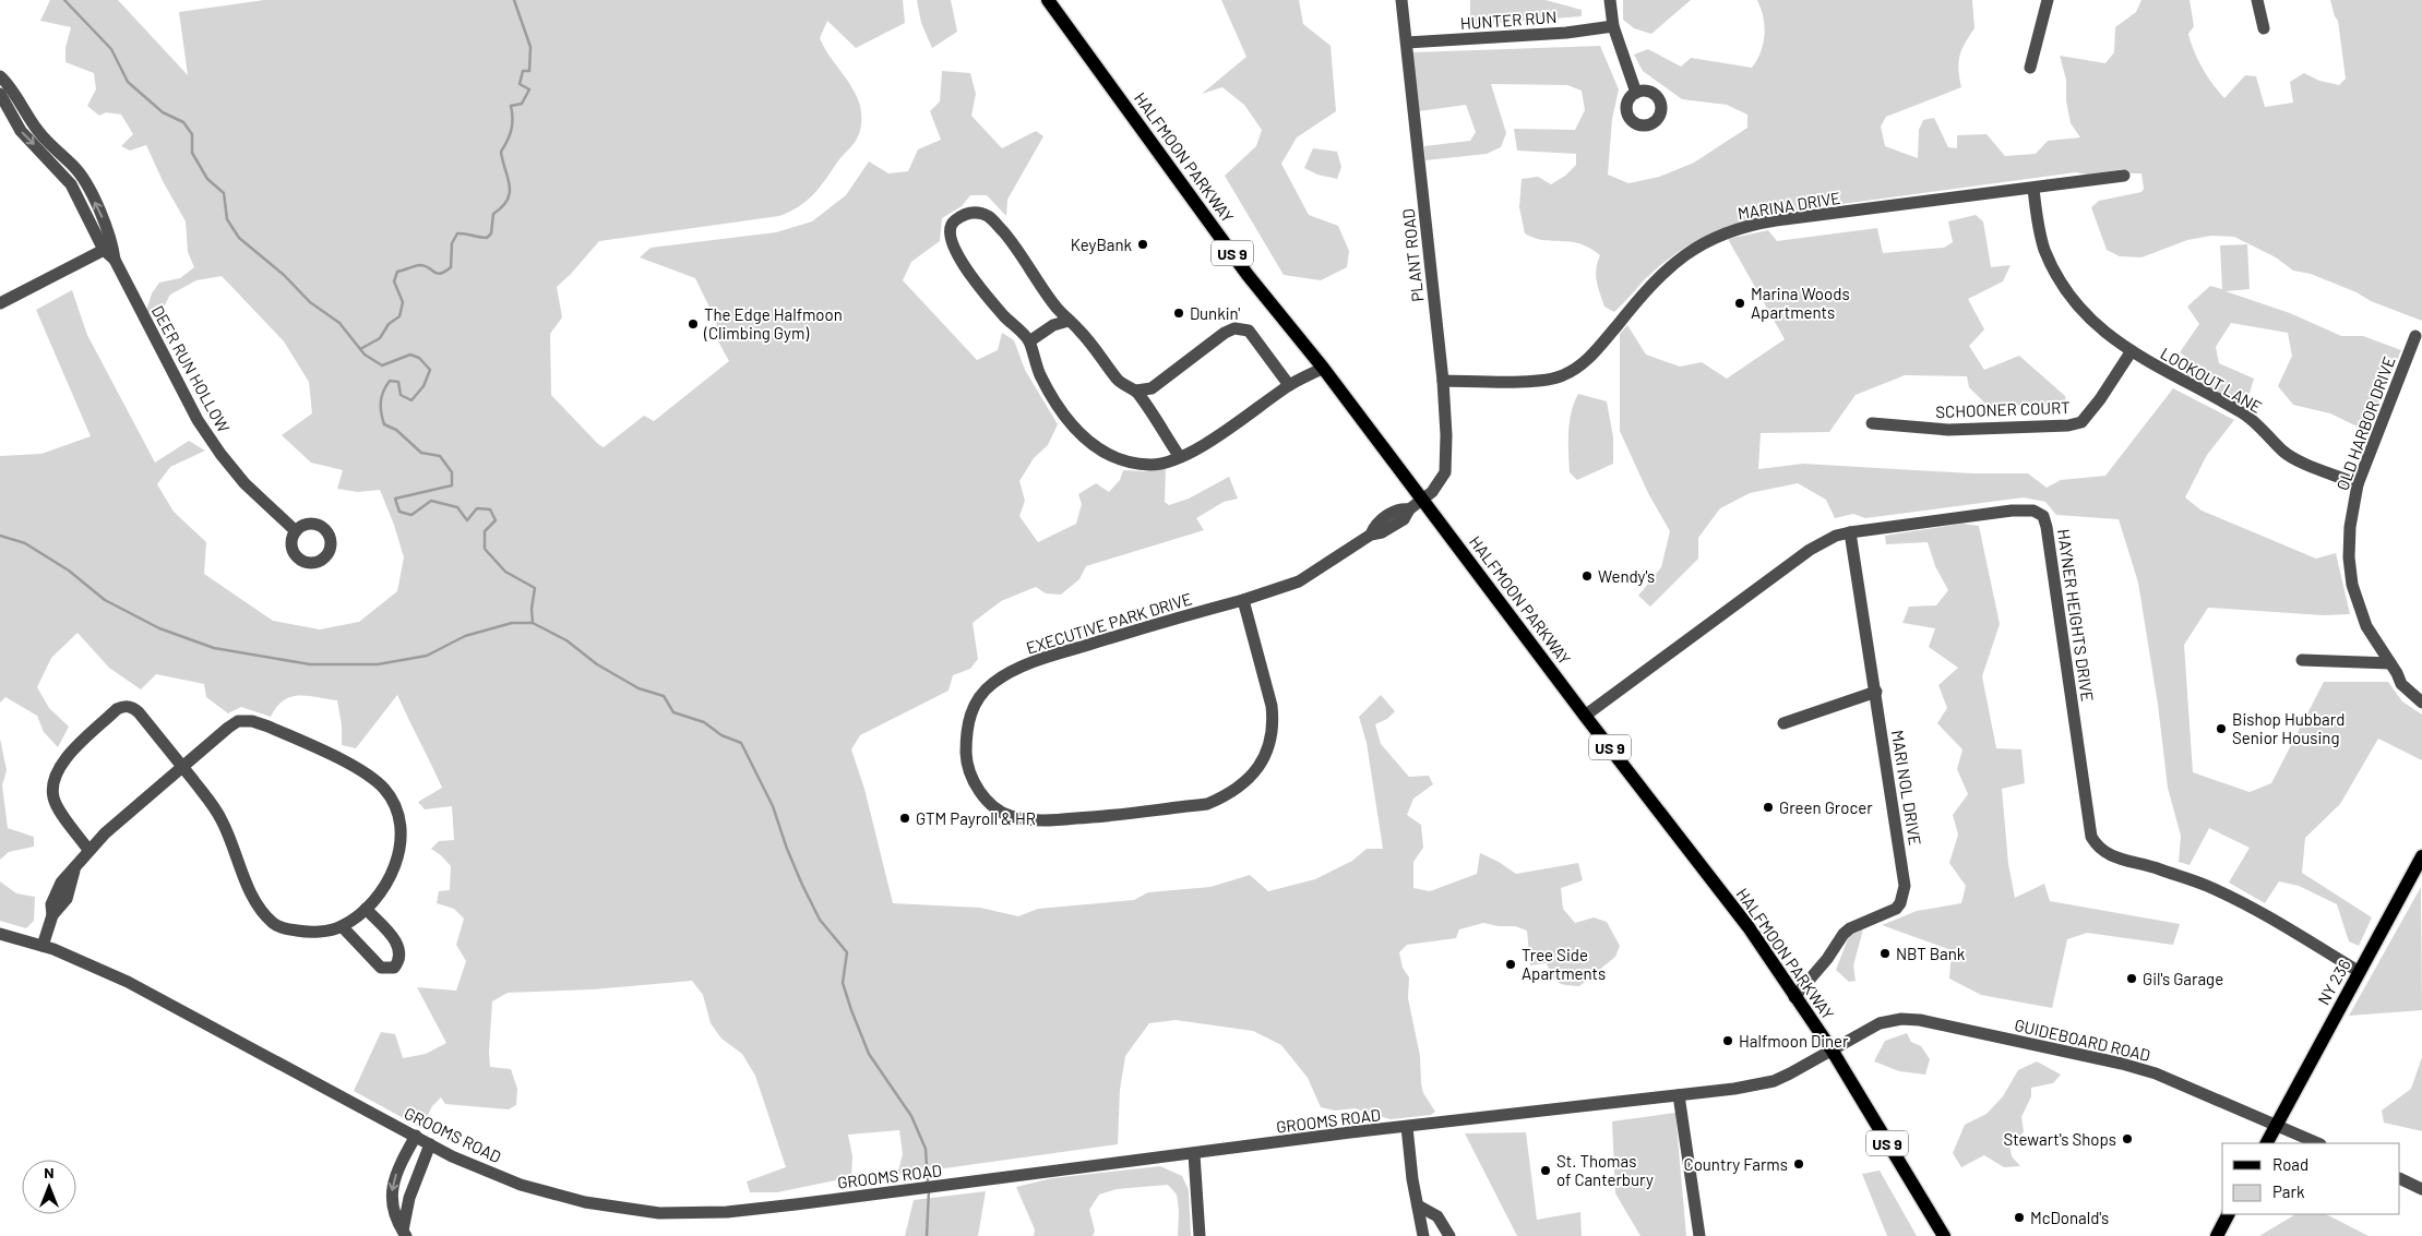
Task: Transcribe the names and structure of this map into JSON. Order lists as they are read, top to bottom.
{
  "streets": {
    "main road": ["HALFMOON PARKWAY", "US 9", "NY 236"],
    "street": [
      "HUNTER RUN",
      "MARINA DRIVE",
      "PLANT ROAD",
      "DEER RUN HOLLOW",
      "LOOKOUT LANE",
      "SCHOONER COURT",
      "OLD HARBOR DRIVE",
      "HAYNER HEIGHTS DRIVE",
      "EXECUTIVE PARK DRIVE",
      "MARI NOL DRIVE",
      "GUIDEBOARD ROAD",
      "GROOMS ROAD"
    ]
  },
  "crossings": [
    ["HUNTER RUN", "PLANT ROAD"],
    ["HALFMOON PARKWAY", "PLANT ROAD"],
    ["HALFMOON PARKWAY", "HAYNER HEIGHTS DRIVE"],
    ["HALFMOON PARKWAY", "EXECUTIVE PARK DRIVE"],
    ["HALFMOON PARKWAY", "MARI NOL DRIVE"],
    ["HALFMOON PARKWAY", "GUIDEBOARD ROAD"],
    ["HALFMOON PARKWAY", "GROOMS ROAD"],
    ["MARINA DRIVE", "PLANT ROAD"],
    ["PLANT ROAD", "EXECUTIVE PARK DRIVE"],
    ["LOOKOUT LANE", "SCHOONER COURT"],
    ["LOOKOUT LANE", "OLD HARBOR DRIVE"],
    ["HAYNER HEIGHTS DRIVE", "MARI NOL DRIVE"],
    ["HAYNER HEIGHTS DRIVE", "NY 236"],
    ["NY 236", "GUIDEBOARD ROAD"],
    ["GUIDEBOARD ROAD", "GROOMS ROAD"]
  ],
  "places": [
    "KeyBank",
    "Marina Woods Apartments",
    "Dunkin'",
    "The Edge Halfmoon (Climbing Gym)",
    "Wendy's",
    "Bishop Hubbard Senior Housing",
    "Green Grocer",
    "GTM Payroll & HR",
    "NBT Bank",
    "Tree Side Apartments",
    "Gil's Garage",
    "Halfmoon Diner",
    "Stewart's Shops",
    "Country Farms",
    "St. Thomas of Canterbury",
    "McDonald's"
  ],
  "legend": ["Road", "Park"],
  "north": "top"
}
